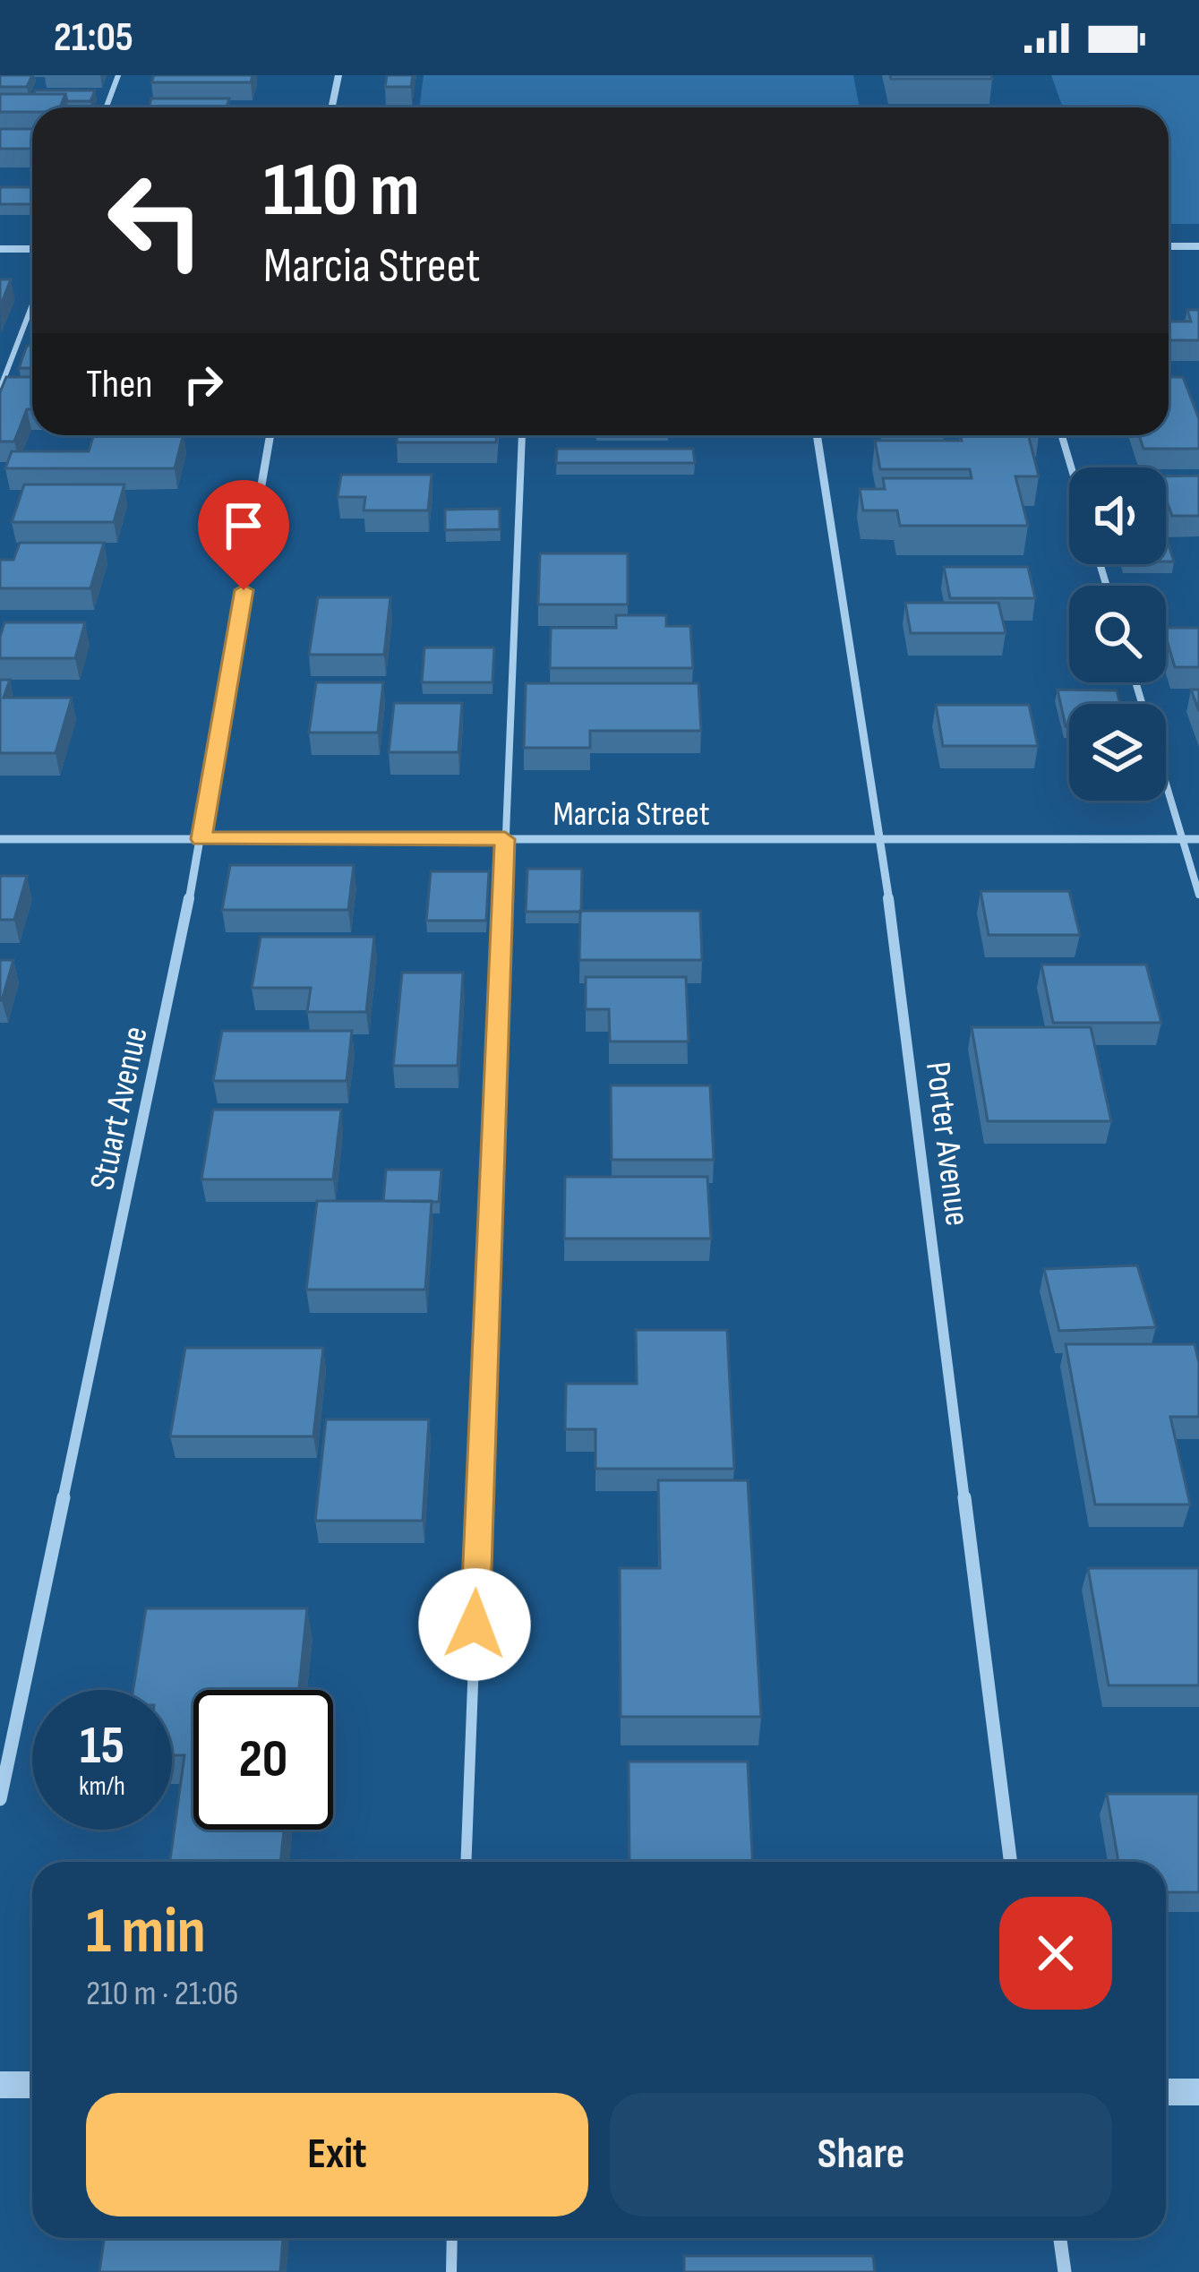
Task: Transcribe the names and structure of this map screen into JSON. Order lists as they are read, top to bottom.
{
  "streets": {
    "street": ["Marcia Street", "Stuart Avenue", "Porter Avenue"]
  },
  "crossings": [
    ["Marcia Street", "Stuart Avenue"],
    ["Marcia Street", "Porter Avenue"]
  ],
  "page": {
    "status": "21:05",
    "turn": ["110 m", "Marcia Street"],
    "then": "Then",
    "speed": "15 km/h",
    "limit": "20",
    "heading": ["1 min", "210 m · 21:06"],
    "buttons": ["Exit", "Share"]
  }
}
